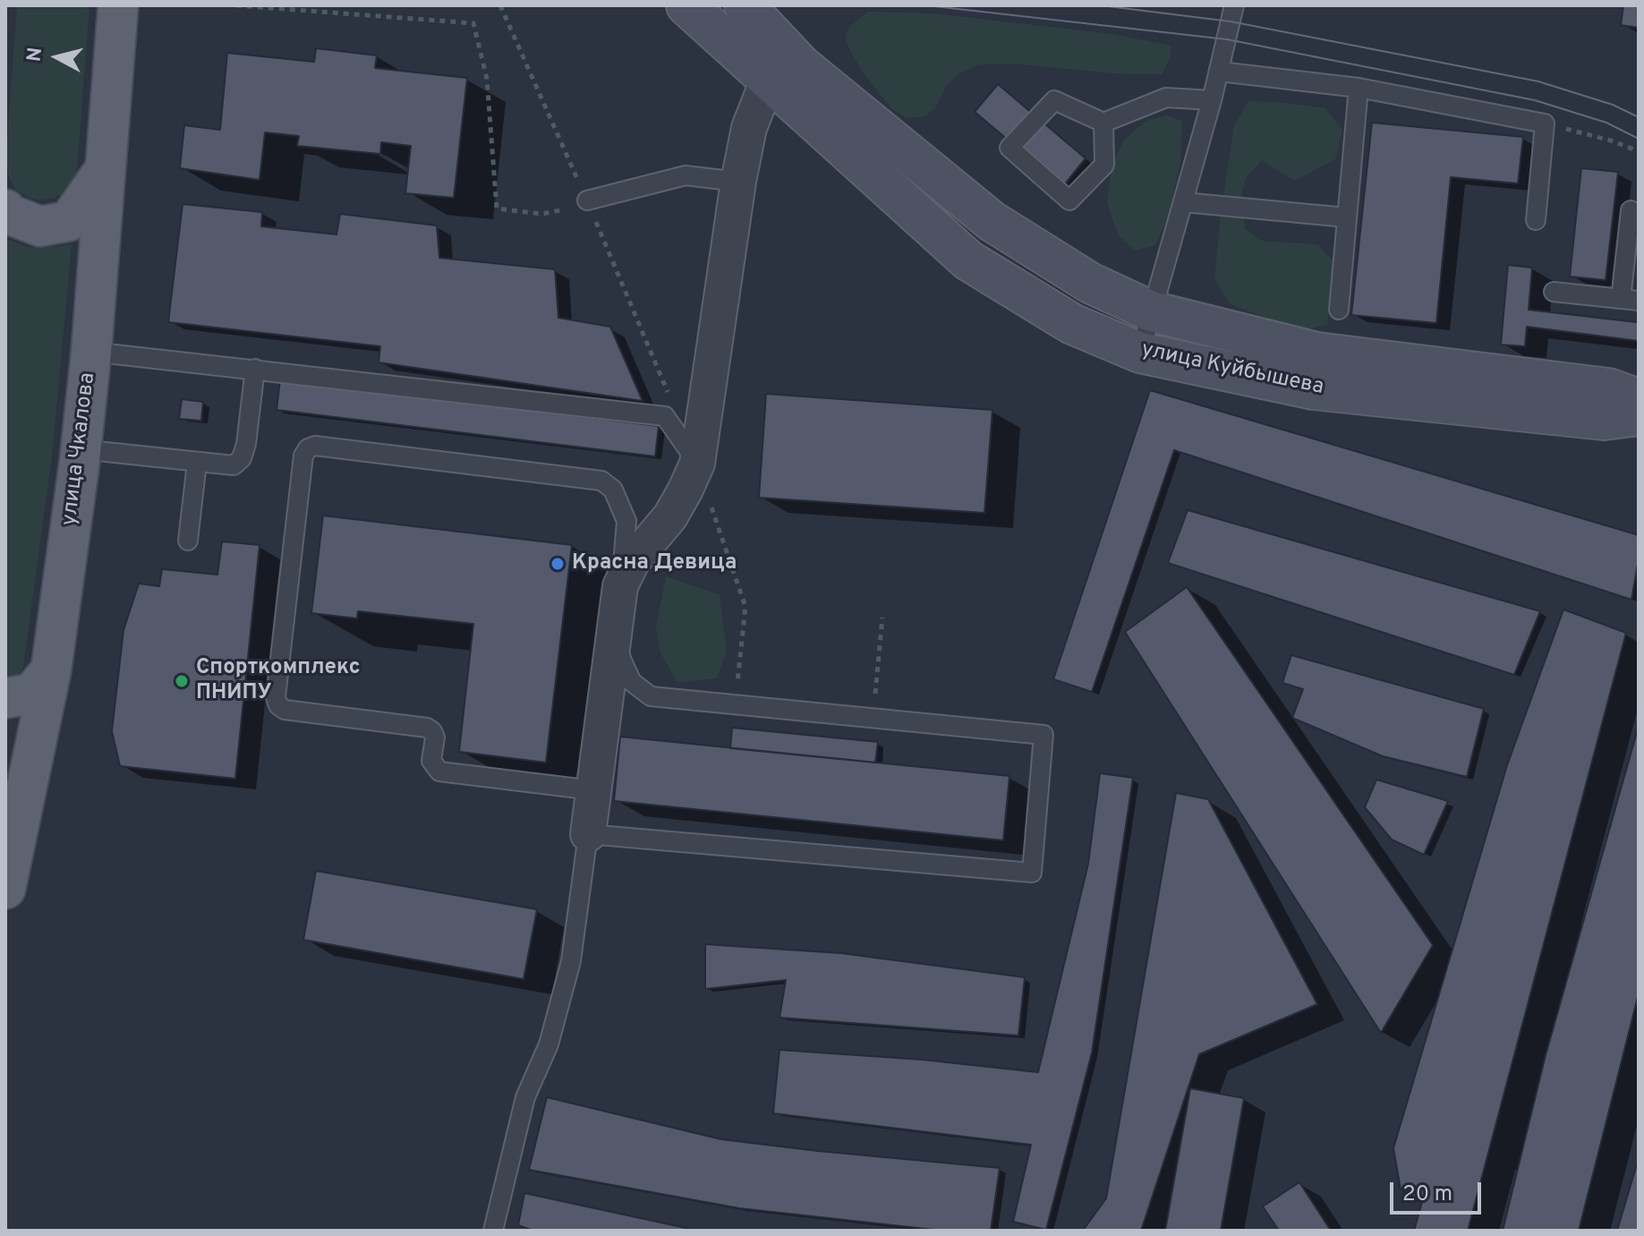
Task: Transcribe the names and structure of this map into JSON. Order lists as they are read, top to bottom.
{
  "streets": {
    "main road": ["улица Куйбышева", "улица Чкалова"]
  },
  "places": ["Красна Девица", "Спорткомплекс ПНИПУ"],
  "scale_bar": "20 m",
  "north": "left"
}
